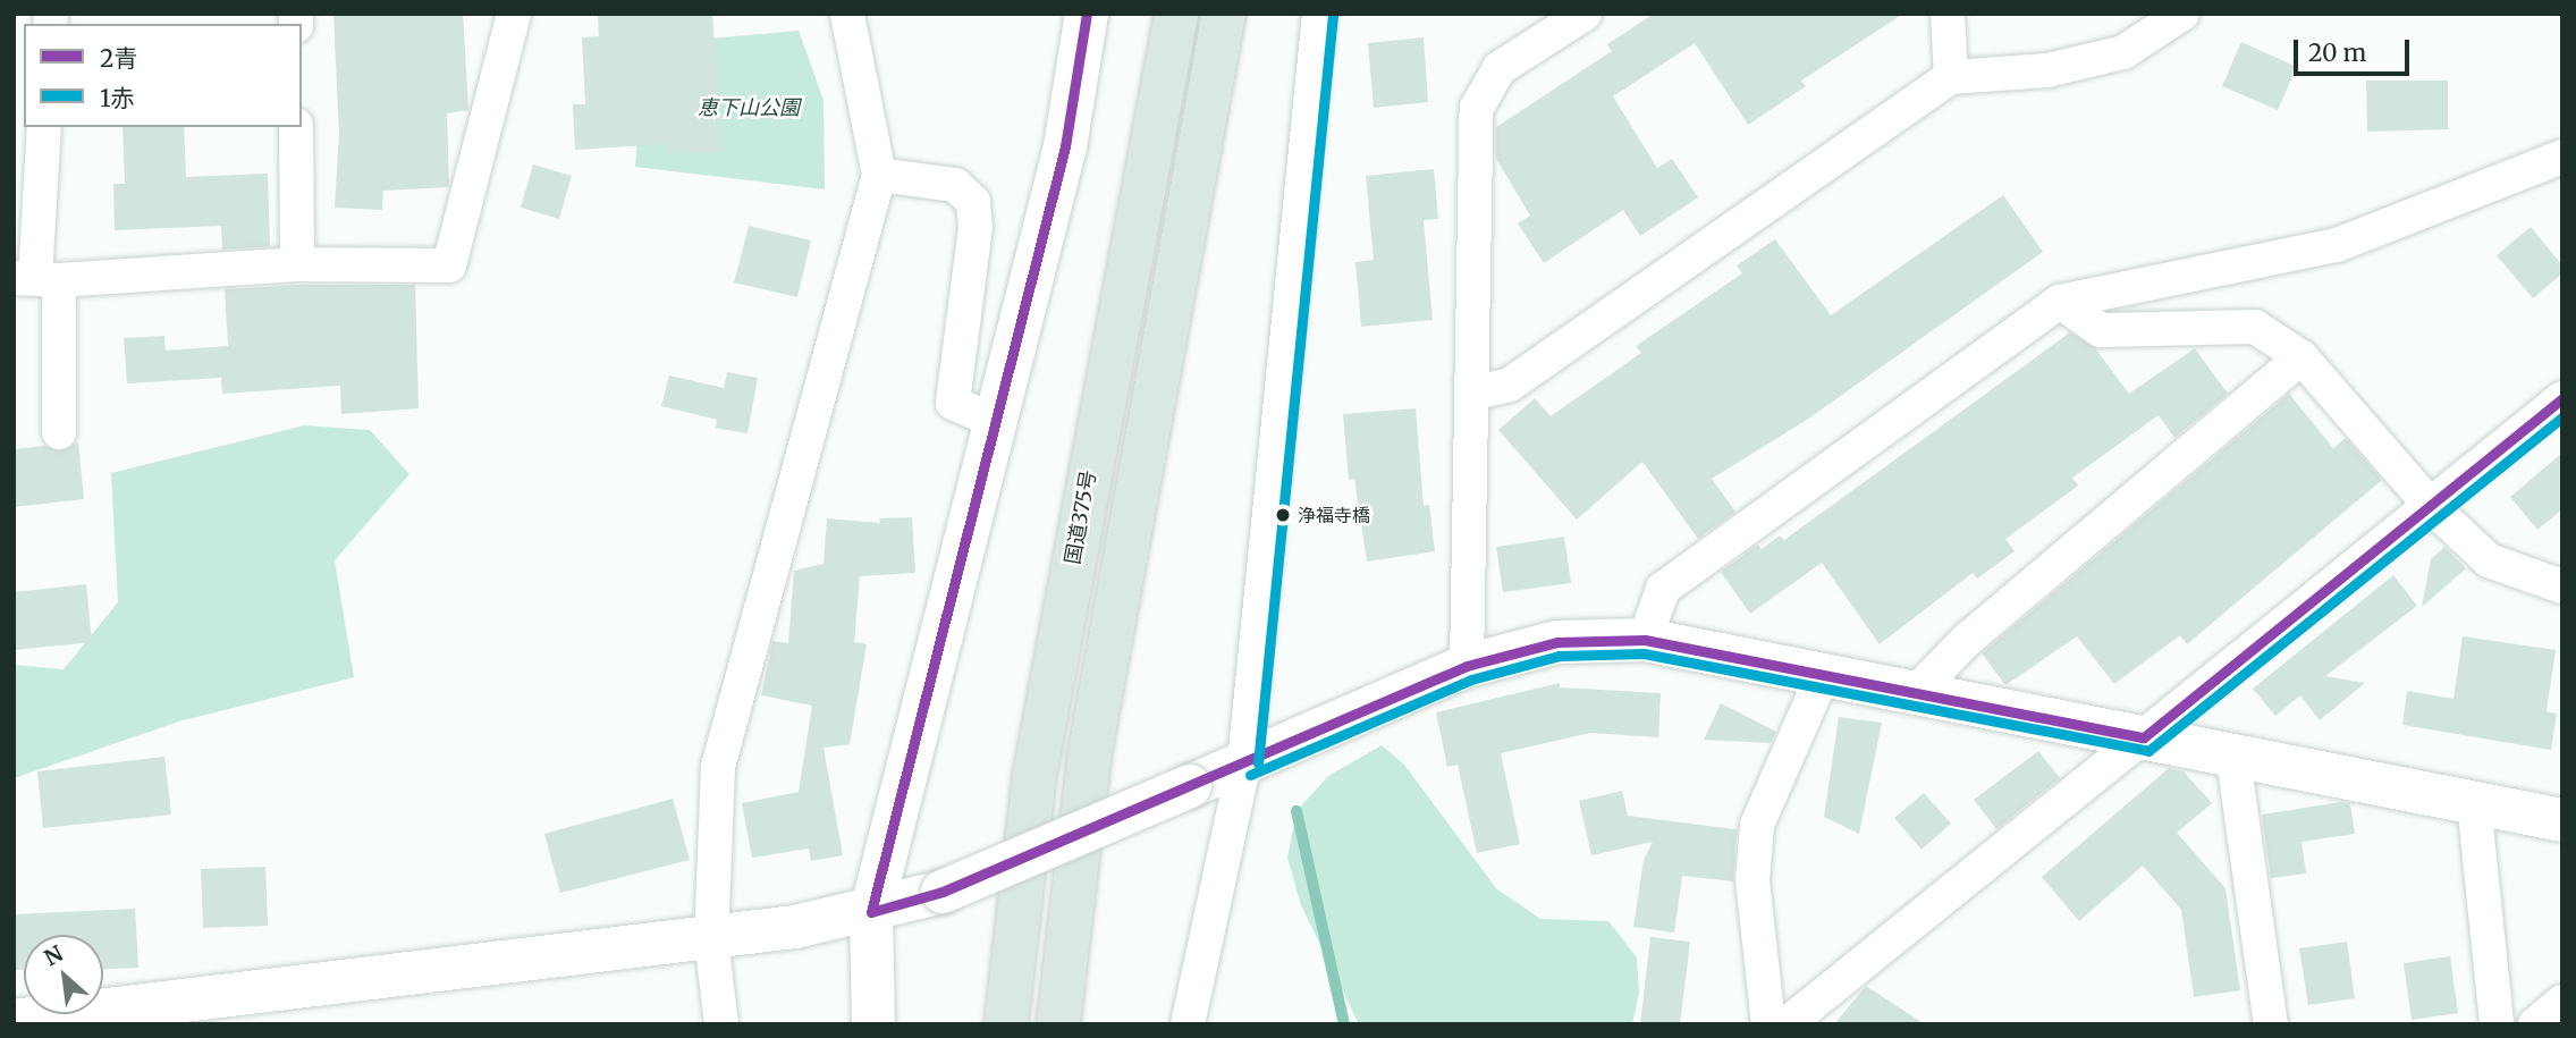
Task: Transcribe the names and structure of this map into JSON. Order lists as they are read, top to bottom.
{
  "streets": {
    "highway": ["国道375号"]
  },
  "parks": ["恵下山公園"],
  "places": ["浄福寺橋"],
  "lines": ["transit line 2青", "transit line 1赤"],
  "legend": ["2青", "1赤"],
  "scale_bar": "20 m",
  "north": "top left"
}
